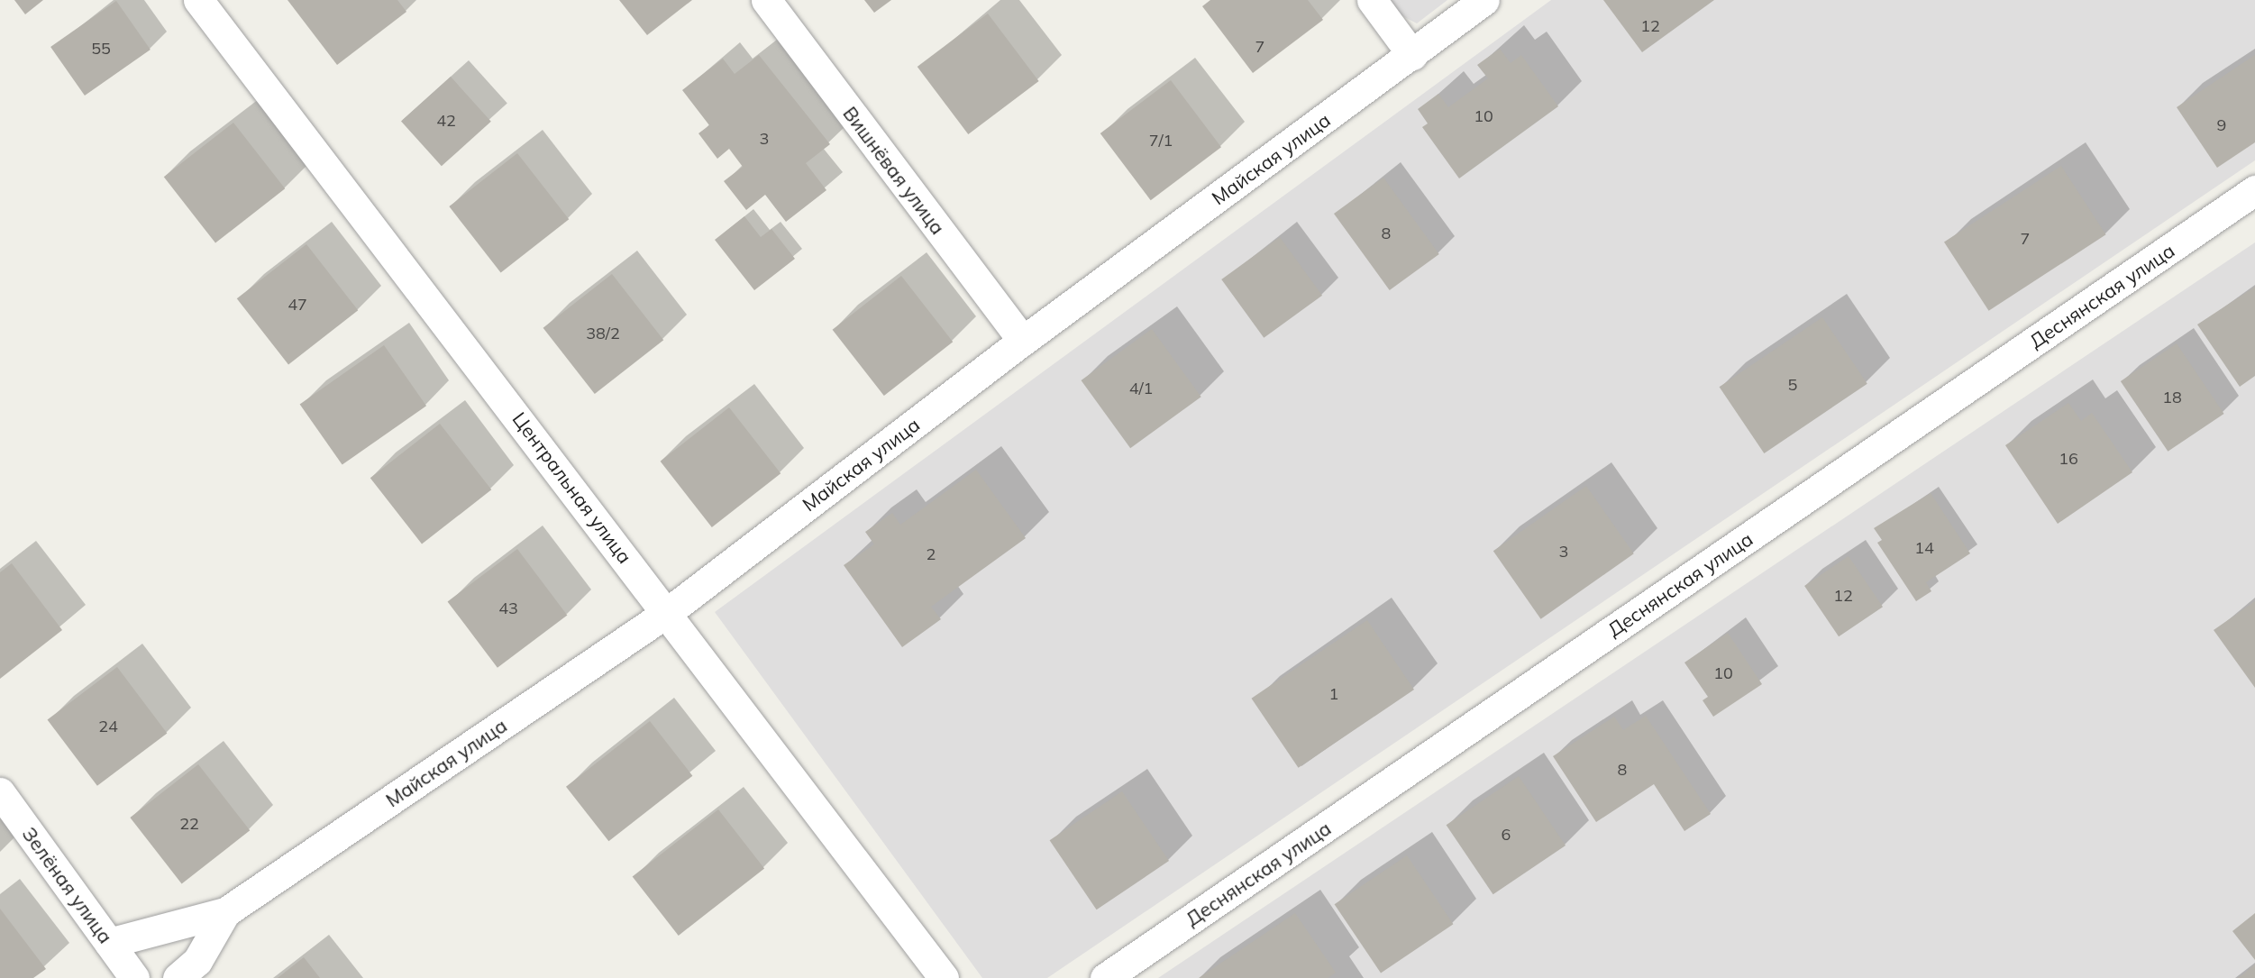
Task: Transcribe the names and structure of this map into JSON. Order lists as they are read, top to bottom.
{
  "streets": {
    "street": [
      "Майская улица",
      "Вишнёвая улица",
      "Деснянская улица",
      "Центральная улица",
      "Зелёная улица"
    ]
  },
  "crossings": [
    ["Майская улица", "Вишнёвая улица"],
    ["Майская улица", "Центральная улица"]
  ],
  "house_numbers": [
    "12",
    "7",
    "55",
    "10",
    "42",
    "9",
    "3",
    "7/1",
    "8",
    "7",
    "47",
    "38/2",
    "5",
    "4/1",
    "18",
    "16",
    "14",
    "3",
    "2",
    "12",
    "43",
    "10",
    "1",
    "24",
    "8",
    "22",
    "6"
  ]
}
